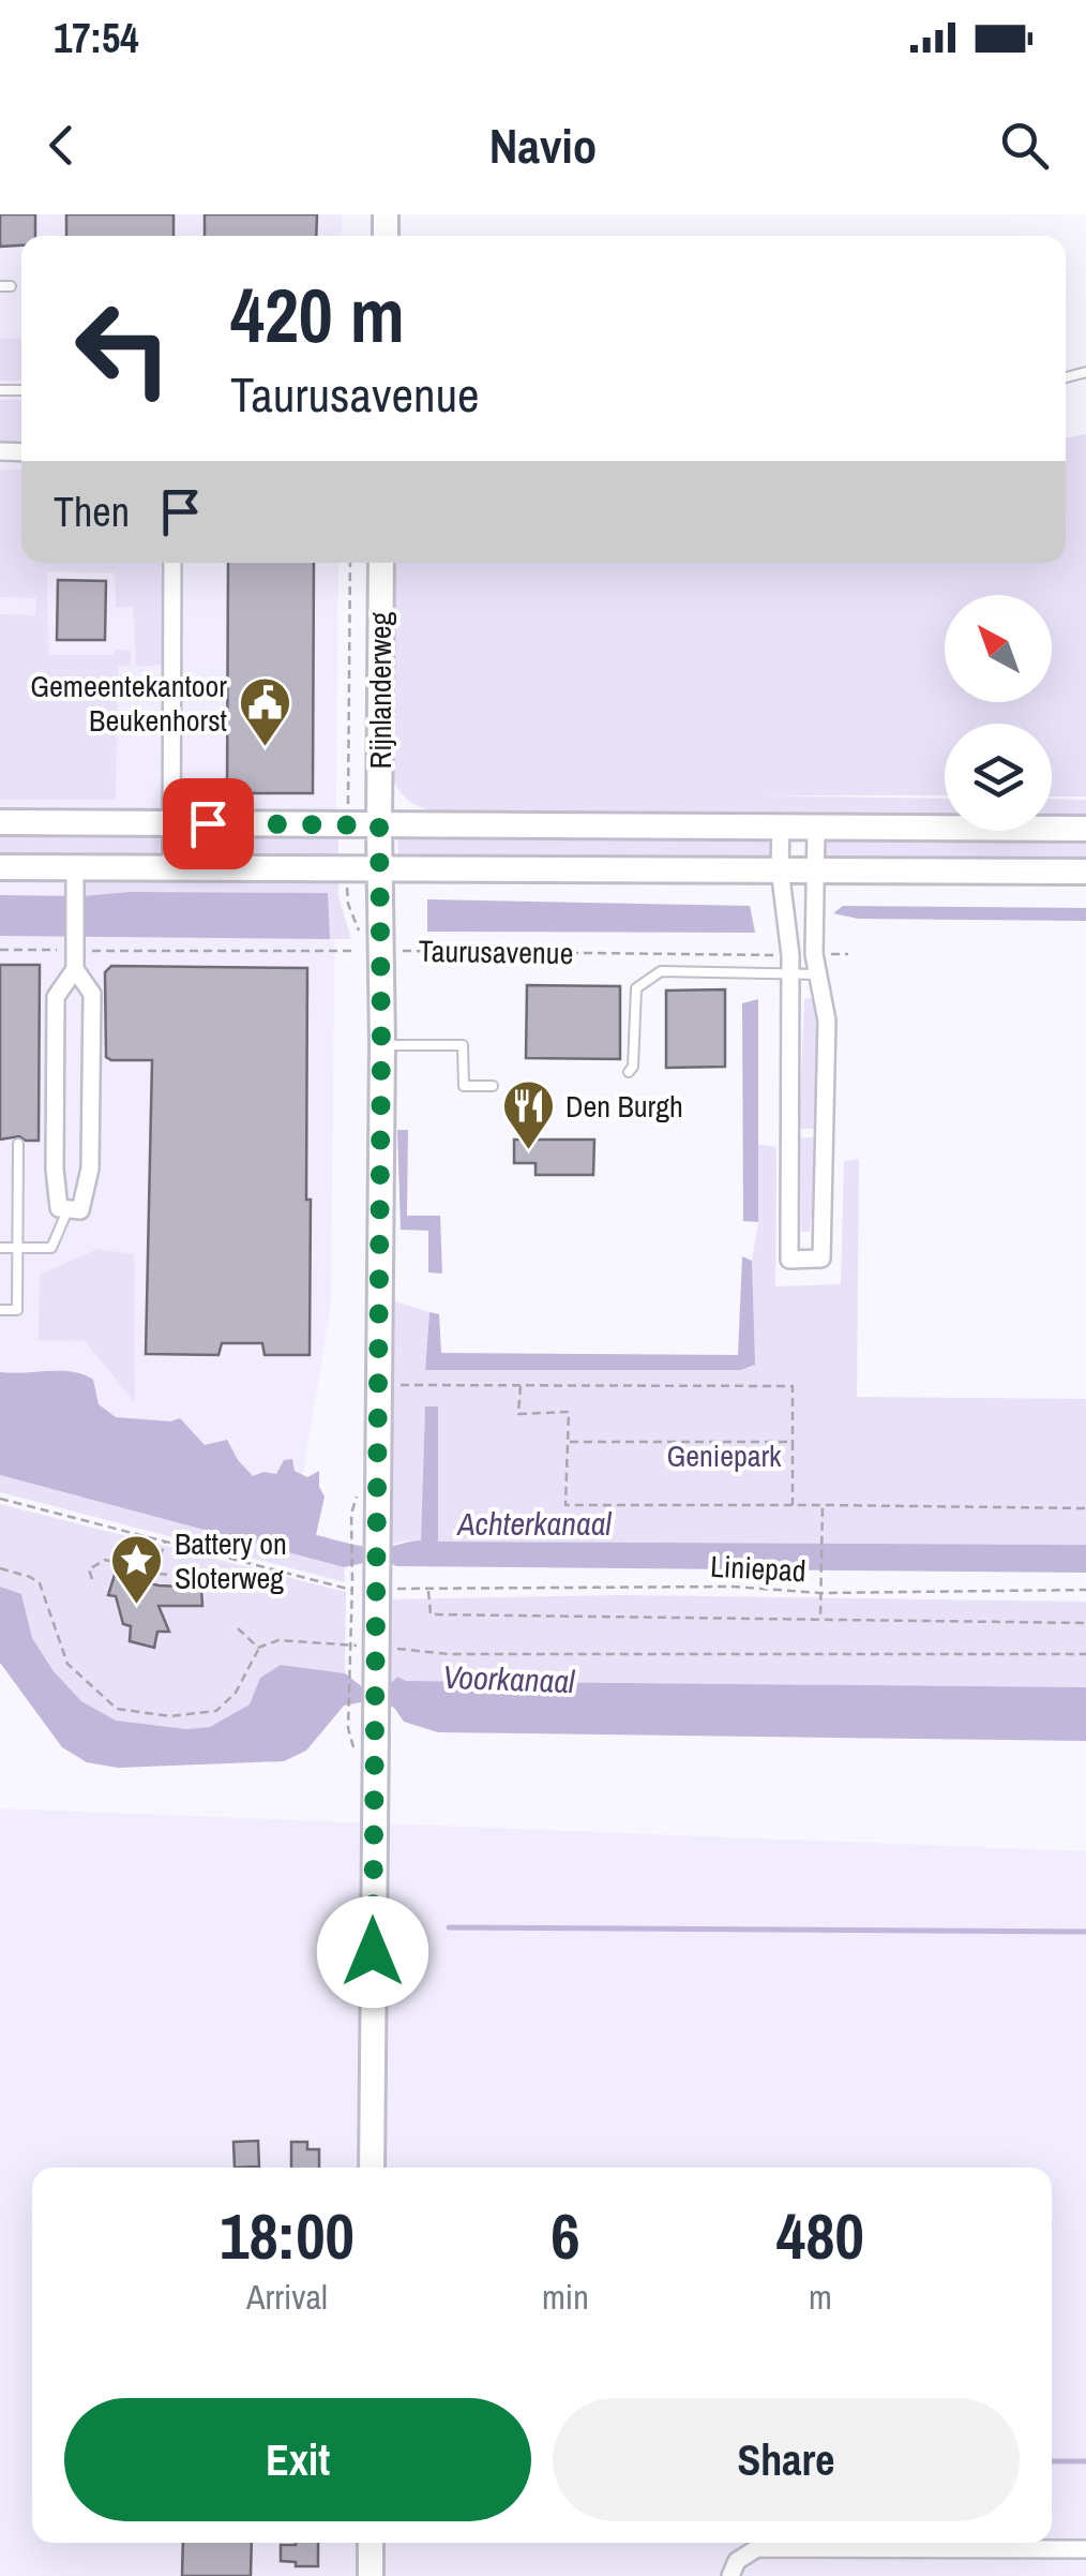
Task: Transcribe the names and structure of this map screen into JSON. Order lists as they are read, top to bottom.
{
  "streets": {
    "main road": ["Rijnlanderweg"],
    "path": ["Taurusavenue", "Liniepad"]
  },
  "crossings": [
    ["Rijnlanderweg", "Taurusavenue"]
  ],
  "water": ["Achterkanaal", "Voorkanaal"],
  "parks": ["Geniepark"],
  "places": {
    "public building": ["Gemeentekantoor Beukenhorst"],
    "restaurant": ["Den Burgh"],
    "place": ["Battery on Sloterweg"]
  },
  "north": "top left",
  "page": {
    "status": "17:54",
    "header": "Navio",
    "turn": ["420 m", "Taurusavenue"],
    "then": "Then",
    "eta": [
      "18:00",
      "Arrival",
      "6",
      "min",
      "480",
      "m"
    ],
    "buttons": ["Exit", "Share"]
  }
}
